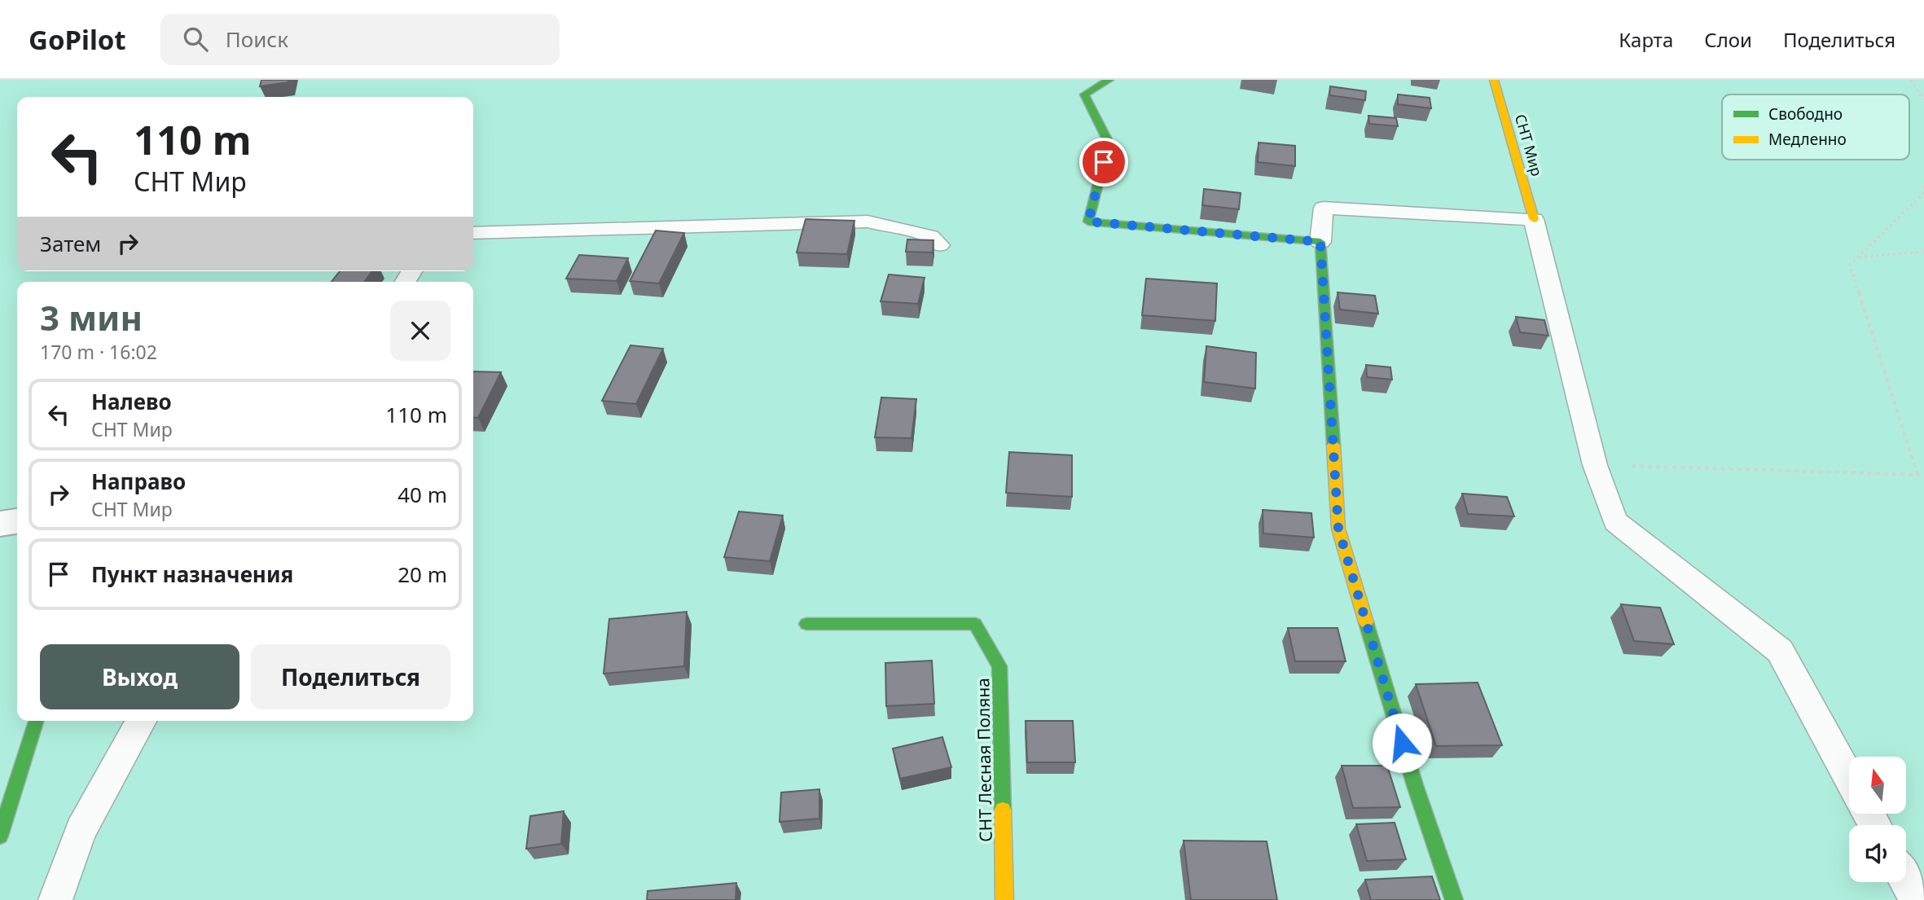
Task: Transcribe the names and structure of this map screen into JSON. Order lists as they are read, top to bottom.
{
  "streets": {
    "street": ["СНТ Мир", "СНТ Лесная Поляна"]
  },
  "legend": ["Свободно", "Медленно"],
  "north": "top",
  "page": {
    "header": "GoPilot",
    "search": "Поиск",
    "nav": ["Карта", "Слои", "Поделиться"],
    "turn": ["110 m", "СНТ Мир"],
    "then": "Затем",
    "heading": ["3 мин", "170 m · 16:02"],
    "list": [
      {
        "name": "Налево",
        "note": "СНТ Мир",
        "value": "110 m"
      },
      {
        "name": "Направо",
        "note": "СНТ Мир",
        "value": "40 m"
      },
      {
        "name": "Пункт назначения",
        "value": "20 m"
      }
    ],
    "buttons": ["Выход", "Поделиться"]
  }
}
